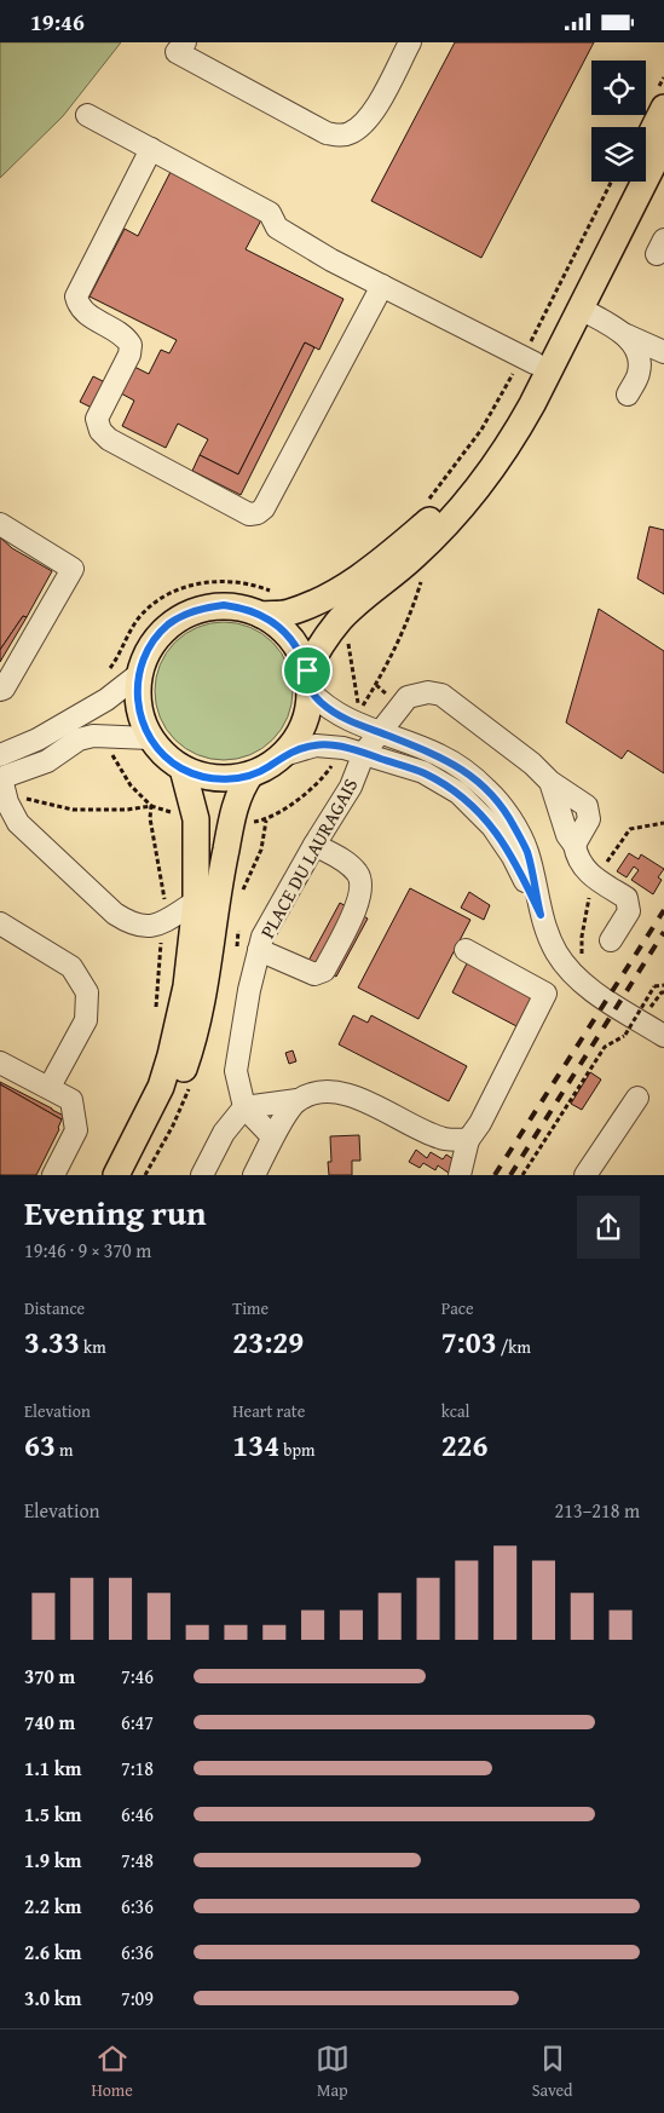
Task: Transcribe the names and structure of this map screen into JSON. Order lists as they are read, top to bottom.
{
  "streets": {
    "street": ["PLACE DU LAURAGAIS"]
  },
  "page": {
    "status": "19:46",
    "heading": ["Evening run", "19:46 · 9 × 370 m"],
    "stats": [
      ["Distance", "3.33 km"],
      ["Time", "23:29"],
      ["Pace", "7:03 /km"],
      ["Elevation", "63 m"],
      ["Heart rate", "134 bpm"],
      ["kcal", "226"]
    ],
    "chart": ["Elevation", "213–218 m"],
    "list": [
      {
        "name": "370 m",
        "note": "7:46"
      },
      {
        "name": "740 m",
        "note": "6:47"
      },
      {
        "name": "1.1 km",
        "note": "7:18"
      },
      {
        "name": "1.5 km",
        "note": "6:46"
      },
      {
        "name": "1.9 km",
        "note": "7:48"
      },
      {
        "name": "2.2 km",
        "note": "6:36"
      },
      {
        "name": "2.6 km",
        "note": "6:36"
      },
      {
        "name": "3.0 km",
        "note": "7:09"
      }
    ],
    "tabs": ["Home", "Map", "Saved"]
  }
}
